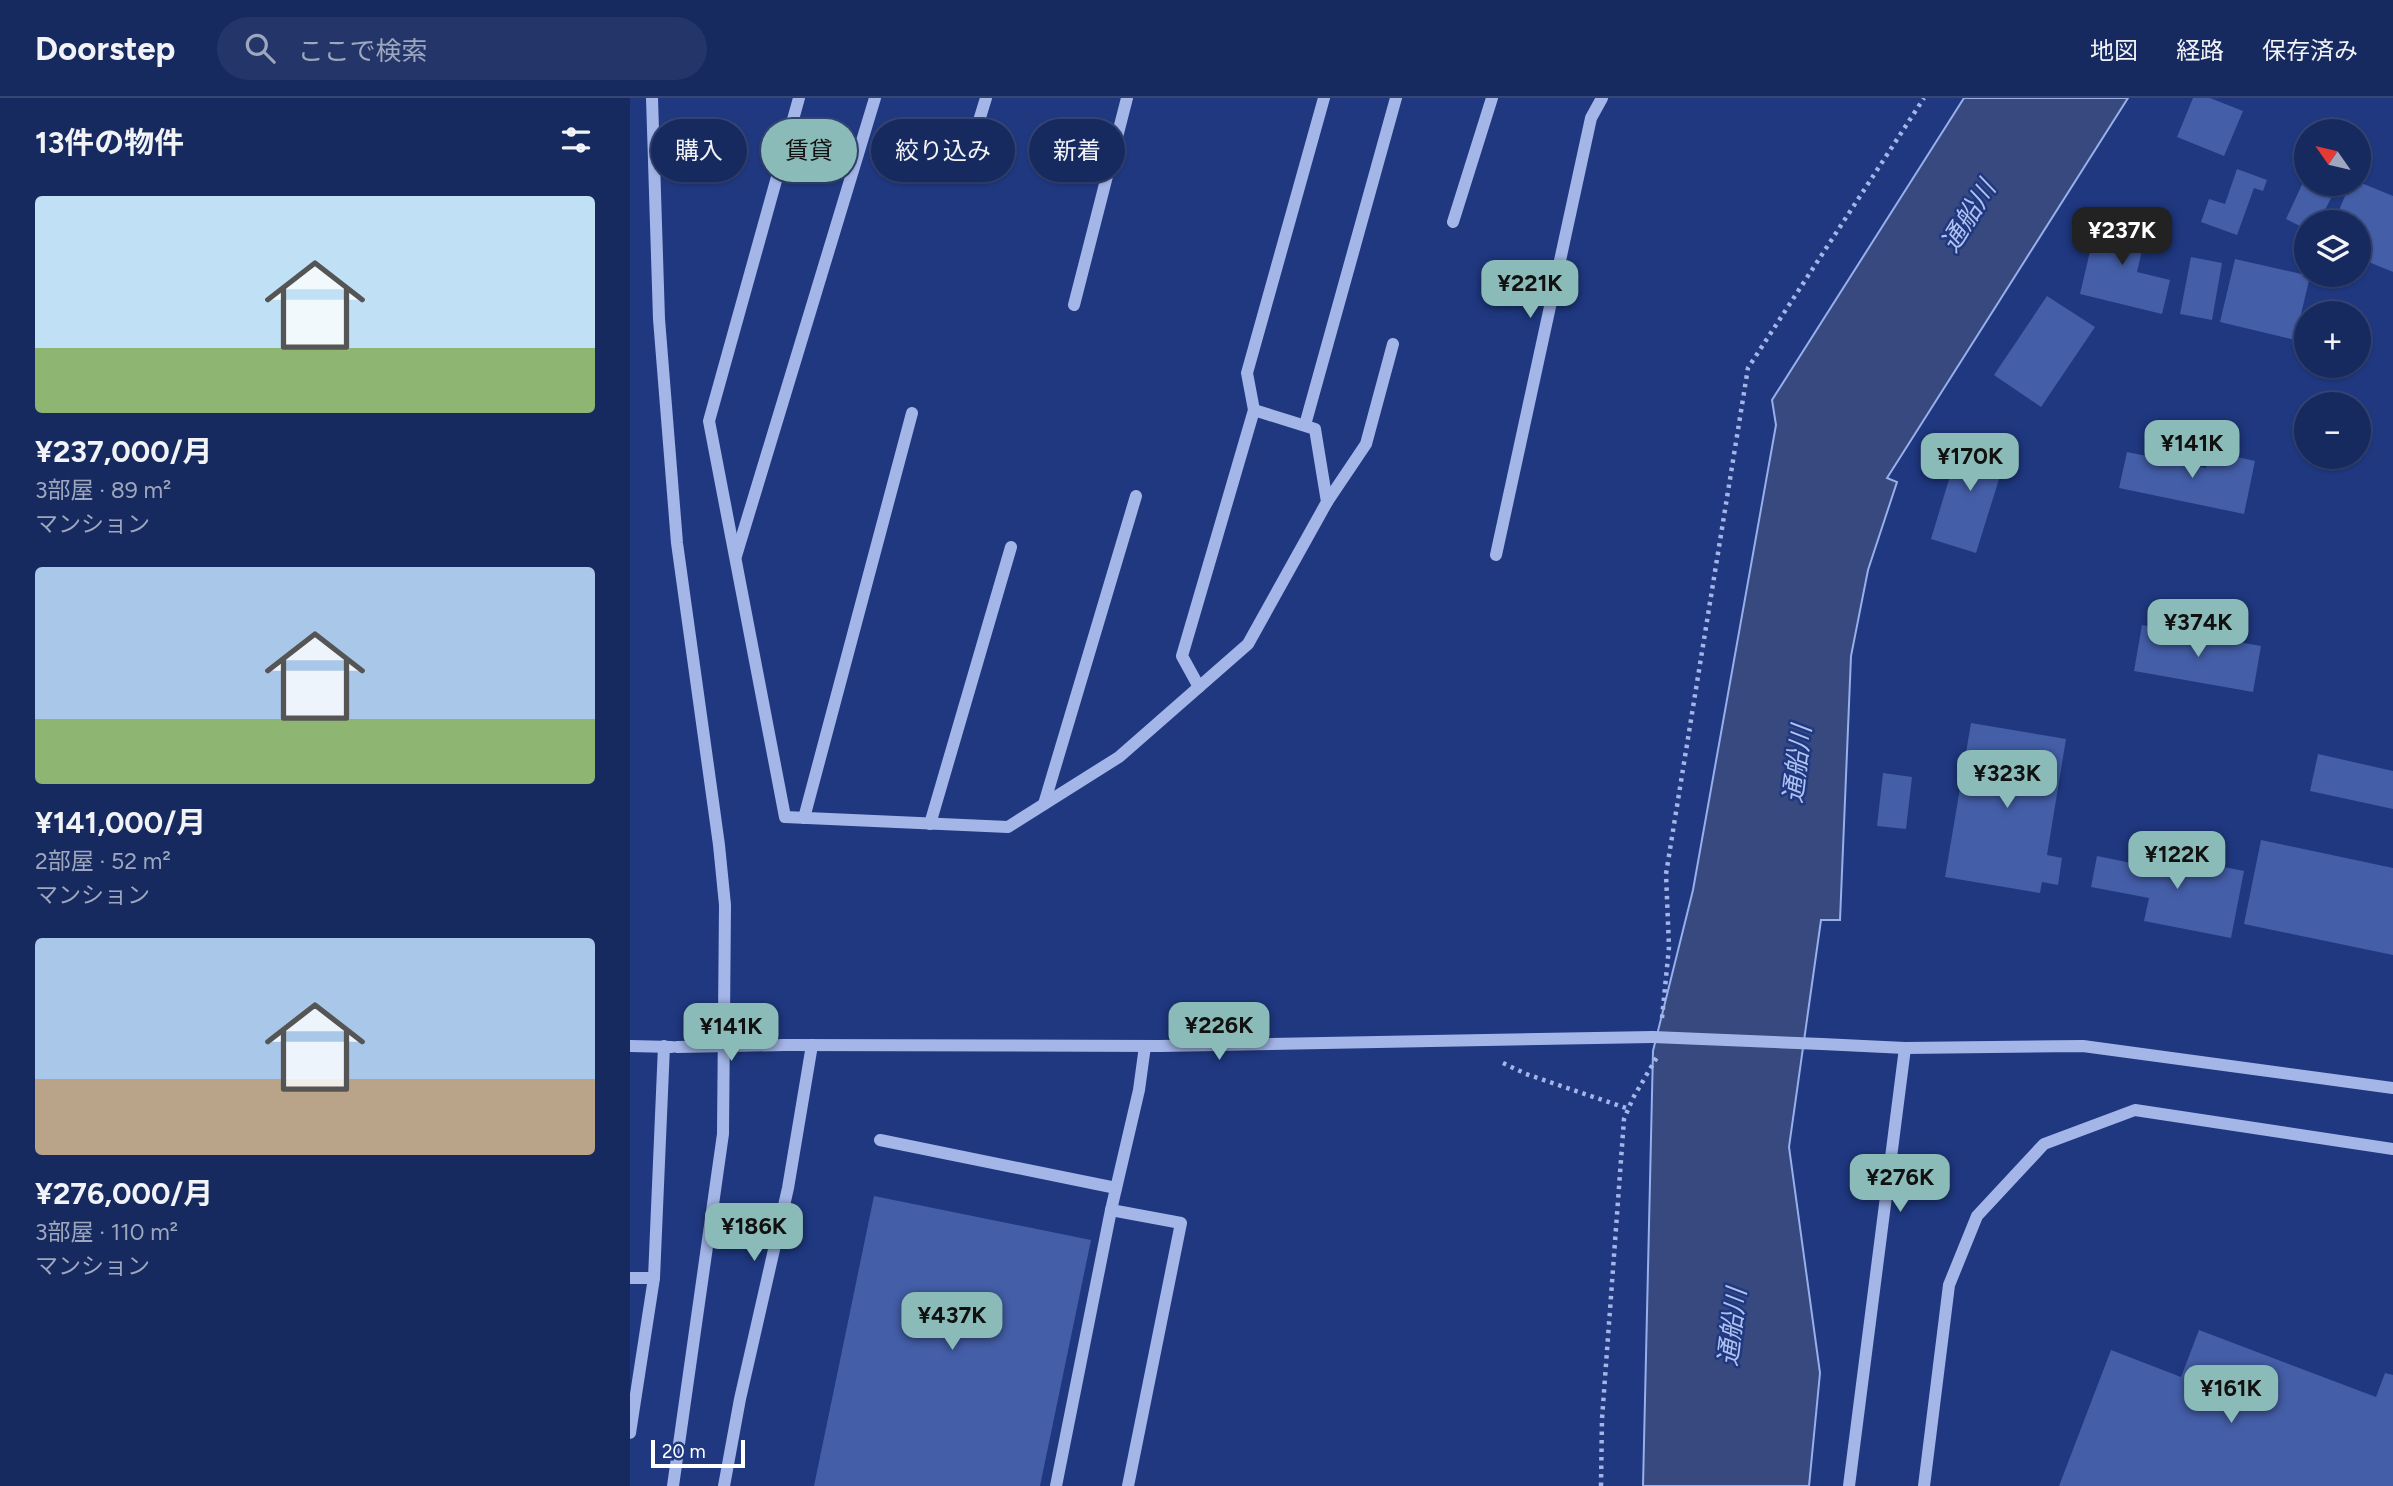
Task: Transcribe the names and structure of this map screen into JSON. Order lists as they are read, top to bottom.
{
  "water": ["通船川"],
  "scale_bar": "20 m",
  "north": "top left",
  "page": {
    "header": "Doorstep",
    "search": "ここで検索",
    "nav": ["地図", "経路", "保存済み"],
    "heading": "13件の物件",
    "map_buttons": ["+", "−"],
    "chip": [
      "購入",
      "賃貸",
      "絞り込み",
      "新着"
    ],
    "list": [
      {
        "name": "¥237,000/月",
        "note": "3部屋 · 89 m² · マンション"
      },
      {
        "name": "¥141,000/月",
        "note": "2部屋 · 52 m² · マンション"
      },
      {
        "name": "¥276,000/月",
        "note": "3部屋 · 110 m² · マンション"
      }
    ],
    "price": [
      "¥237K",
      "¥221K",
      "¥141K",
      "¥170K",
      "¥374K",
      "¥323K",
      "¥122K",
      "¥226K",
      "¥141K",
      "¥276K",
      "¥186K",
      "¥437K",
      "¥161K"
    ],
    "scale": "20 m"
  }
}
